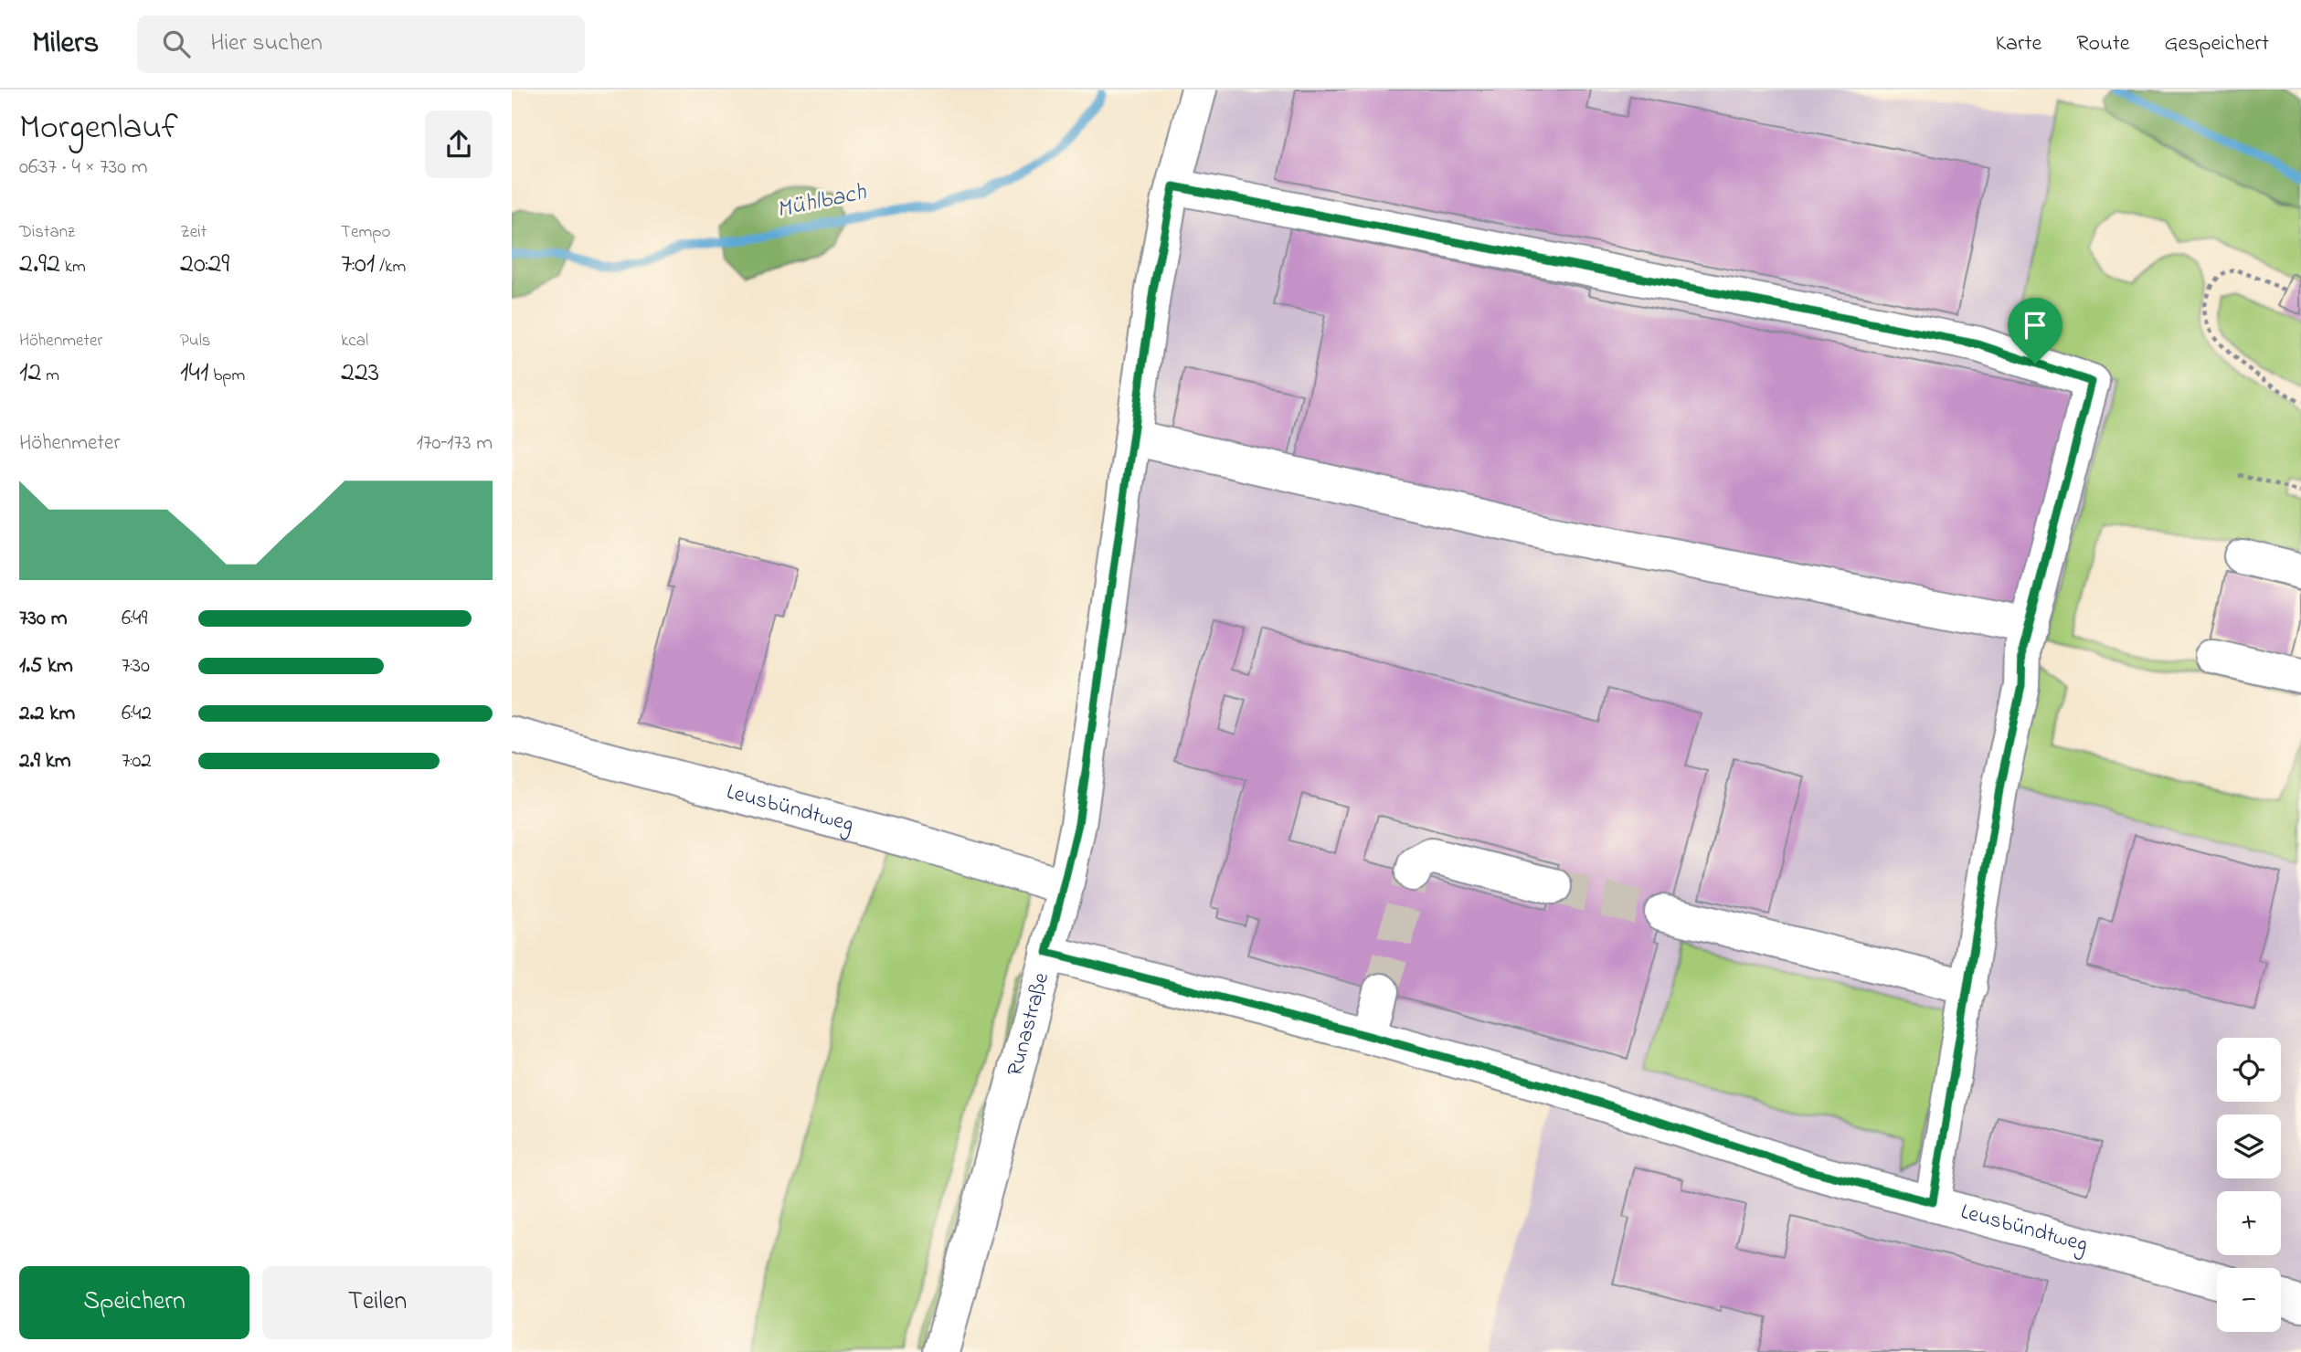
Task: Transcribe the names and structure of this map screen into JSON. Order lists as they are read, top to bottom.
{
  "streets": {
    "street": ["Leusbündtweg", "Runastraße"]
  },
  "crossings": [
    ["Leusbündtweg", "Runastraße"]
  ],
  "water": ["Mühlbach"],
  "page": {
    "header": "Milers",
    "search": "Hier suchen",
    "nav": ["Karte", "Route", "Gespeichert"],
    "heading": ["Morgenlauf", "06:37 · 4 × 730 m"],
    "stats": [
      ["Distanz", "2.92 km"],
      ["Zeit", "20:29"],
      ["Tempo", "7:01 /km"],
      ["Höhenmeter", "12 m"],
      ["Puls", "141 bpm"],
      ["kcal", "223"]
    ],
    "chart": ["Höhenmeter", "170–173 m"],
    "list": [
      {
        "name": "730 m",
        "note": "6:49"
      },
      {
        "name": "1.5 km",
        "note": "7:30"
      },
      {
        "name": "2.2 km",
        "note": "6:42"
      },
      {
        "name": "2.9 km",
        "note": "7:02"
      }
    ],
    "map_buttons": ["+", "−"],
    "buttons": ["Speichern", "Teilen"]
  }
}
